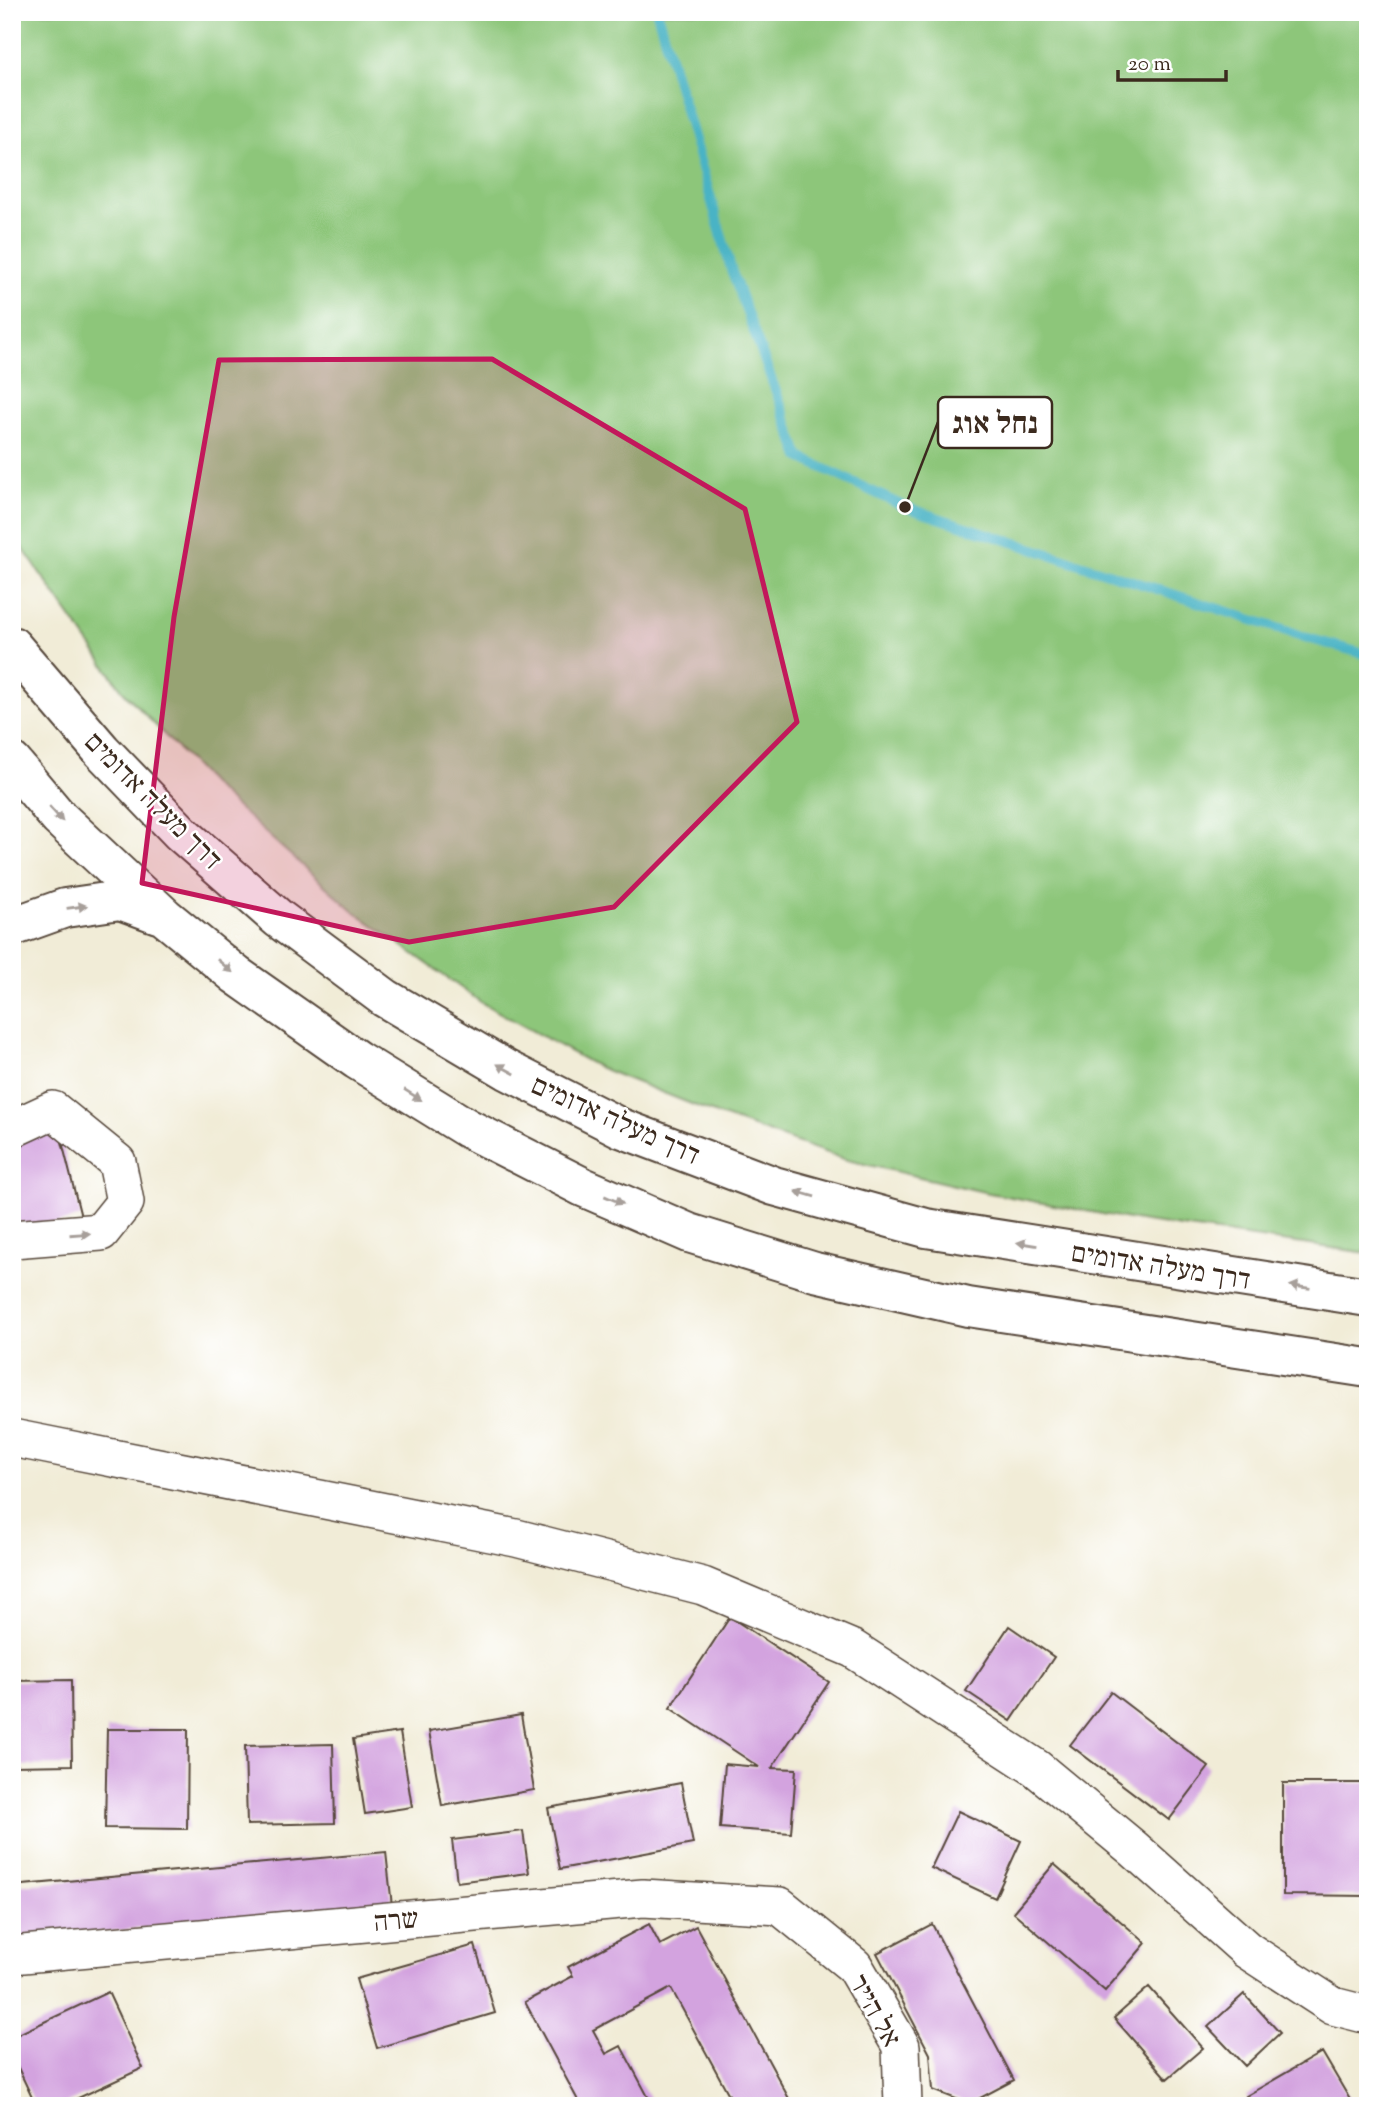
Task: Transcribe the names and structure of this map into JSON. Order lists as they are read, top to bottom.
{
  "streets": {
    "highway": ["דרך מעלה אדומים"],
    "street": ["שרה", "אל הייר"]
  },
  "crossings": [
    ["שרה", "אל הייר"]
  ],
  "places": ["נחל אוג"],
  "scale_bar": "20 m"
}
